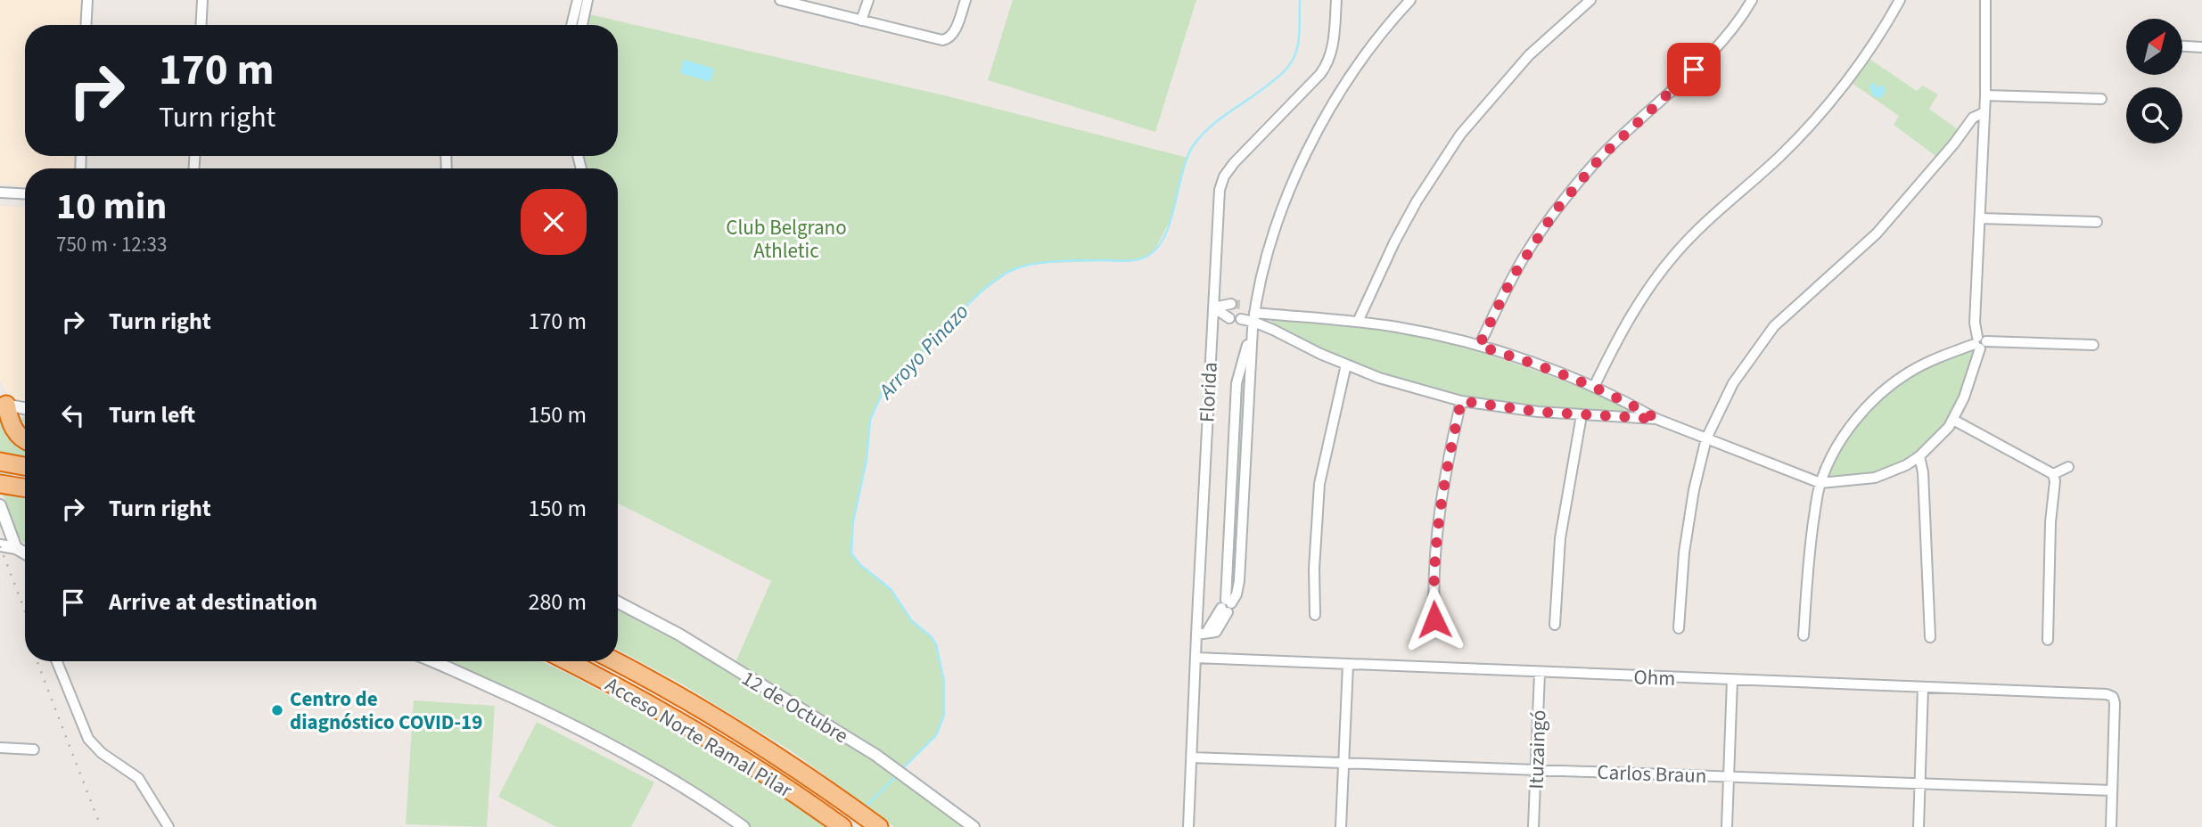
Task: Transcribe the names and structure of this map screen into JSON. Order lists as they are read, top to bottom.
{
  "streets": {
    "highway": ["Acceso Norte Ramal Pilar"],
    "street": [
      "Florida",
      "Ohm",
      "12 de Octubre",
      "Ituzaingó",
      "Carlos Braun"
    ]
  },
  "crossings": [
    ["Florida", "Ohm"],
    ["Florida", "Carlos Braun"],
    ["Ohm", "Ituzaingó"],
    ["Ohm", "Carlos Braun"],
    ["Ituzaingó", "Carlos Braun"]
  ],
  "water": ["Arroyo Pinazo"],
  "parks": ["Club Belgrano Athletic"],
  "places": ["Centro de diagnóstico COVID-19"],
  "north": "top right",
  "page": {
    "turn": ["170 m", "Turn right"],
    "heading": ["10 min", "750 m · 12:33"],
    "list": [
      {
        "name": "Turn right",
        "value": "170 m"
      },
      {
        "name": "Turn left",
        "value": "150 m"
      },
      {
        "name": "Turn right",
        "value": "150 m"
      },
      {
        "name": "Arrive at destination",
        "value": "280 m"
      }
    ]
  }
}
